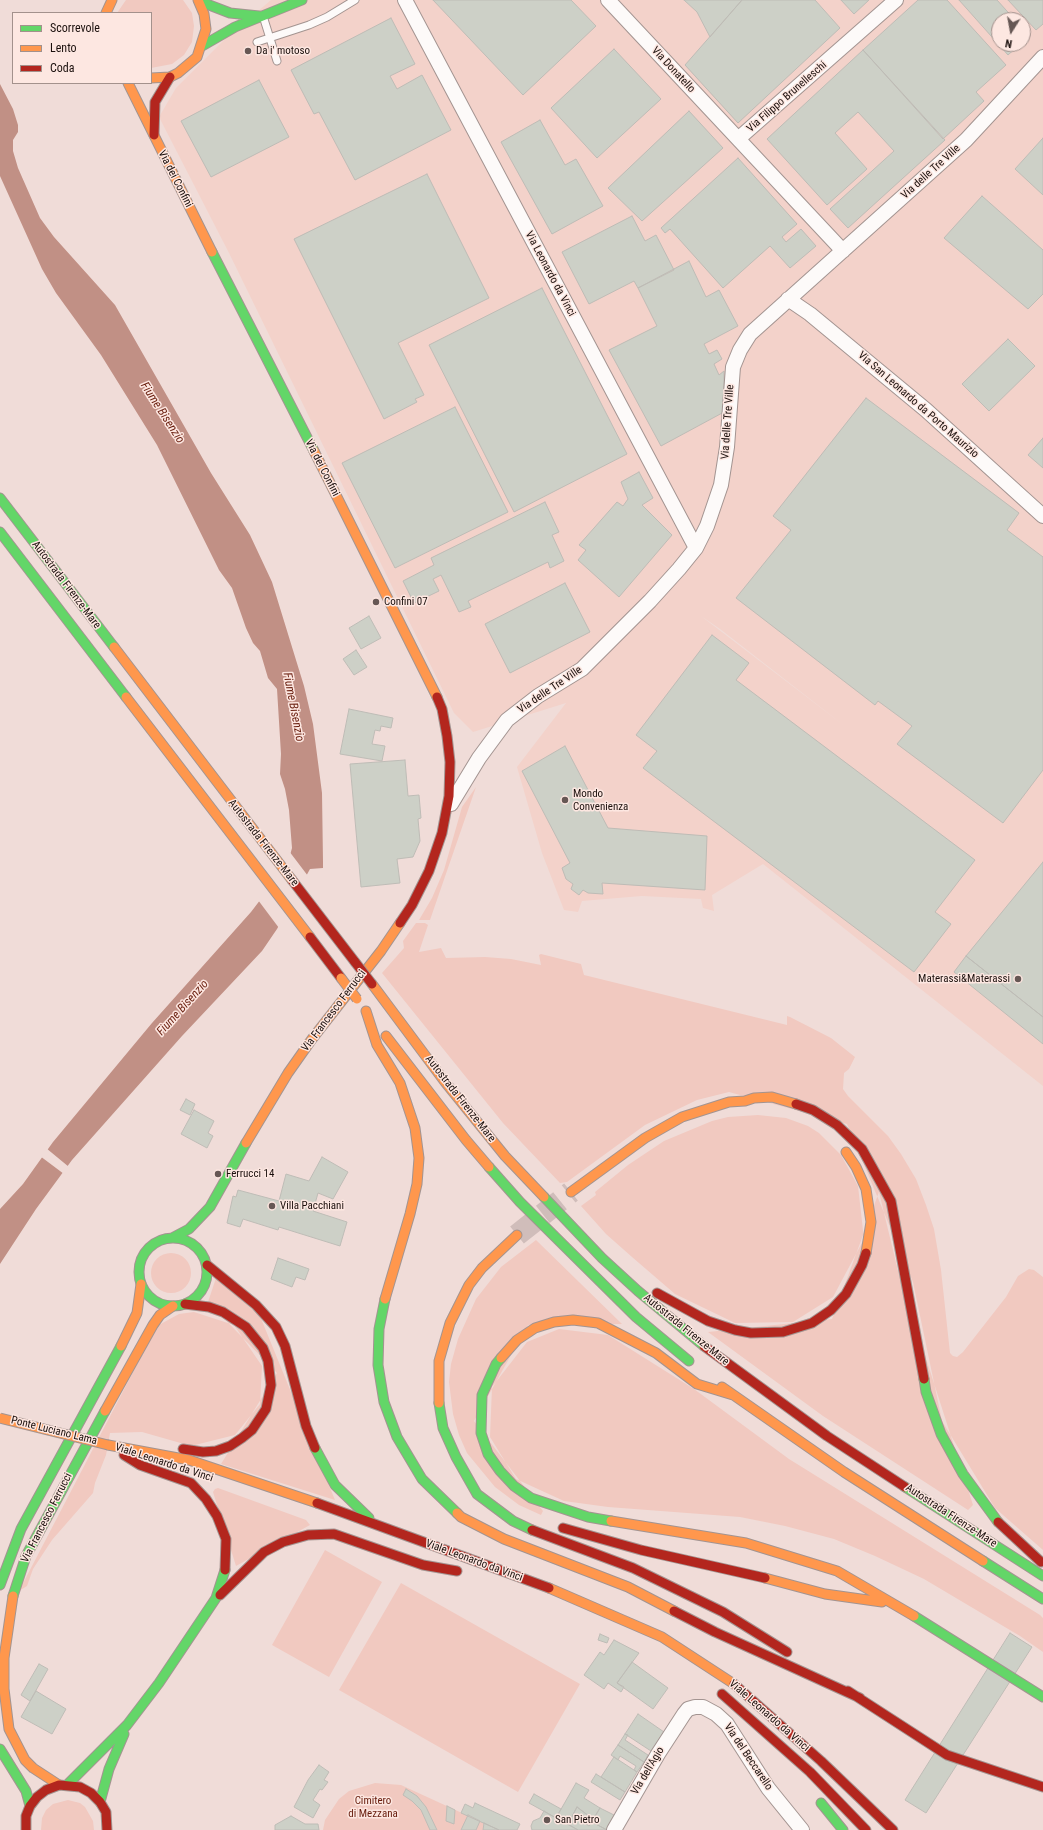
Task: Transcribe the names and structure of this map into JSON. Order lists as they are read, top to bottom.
{
  "streets": {
    "main road": [
      "Via dei Confini",
      "Autostrada Firenze-Mare",
      "Via Francesco Ferrucci",
      "Ponte Luciano Lama",
      "Viale Leonardo da Vinci"
    ],
    "street": [
      "Via Donatello",
      "Via Filippo Brunelleschi",
      "Via delle Tre Ville",
      "Via Leonardo da Vinci",
      "Via San Leonardo da Porto Maurizio",
      "Via del Beccarello",
      "Via dell'Agio"
    ]
  },
  "crossings": [
    ["Via Donatello", "Via Filippo Brunelleschi"],
    ["Via Filippo Brunelleschi", "Via delle Tre Ville"],
    ["Via delle Tre Ville", "Via dei Confini"],
    ["Via delle Tre Ville", "Via Leonardo da Vinci"],
    ["Via delle Tre Ville", "Via San Leonardo da Porto Maurizio"],
    ["Via delle Tre Ville", "Via Francesco Ferrucci"],
    ["Via dei Confini", "Via Francesco Ferrucci"],
    ["Ponte Luciano Lama", "Viale Leonardo da Vinci"],
    ["Via del Beccarello", "Via dell'Agio"]
  ],
  "water": ["Fiume Bisenzio"],
  "parks": ["Cimitero di Mezzana"],
  "places": [
    "Da i' motoso",
    "Confini 07",
    "Mondo Convenienza",
    "Materassi&Materassi",
    "Ferrucci 14",
    "Villa Pacchiani",
    "San Pietro"
  ],
  "legend": ["Scorrevole", "Lento", "Coda"],
  "north": "bottom"
}
